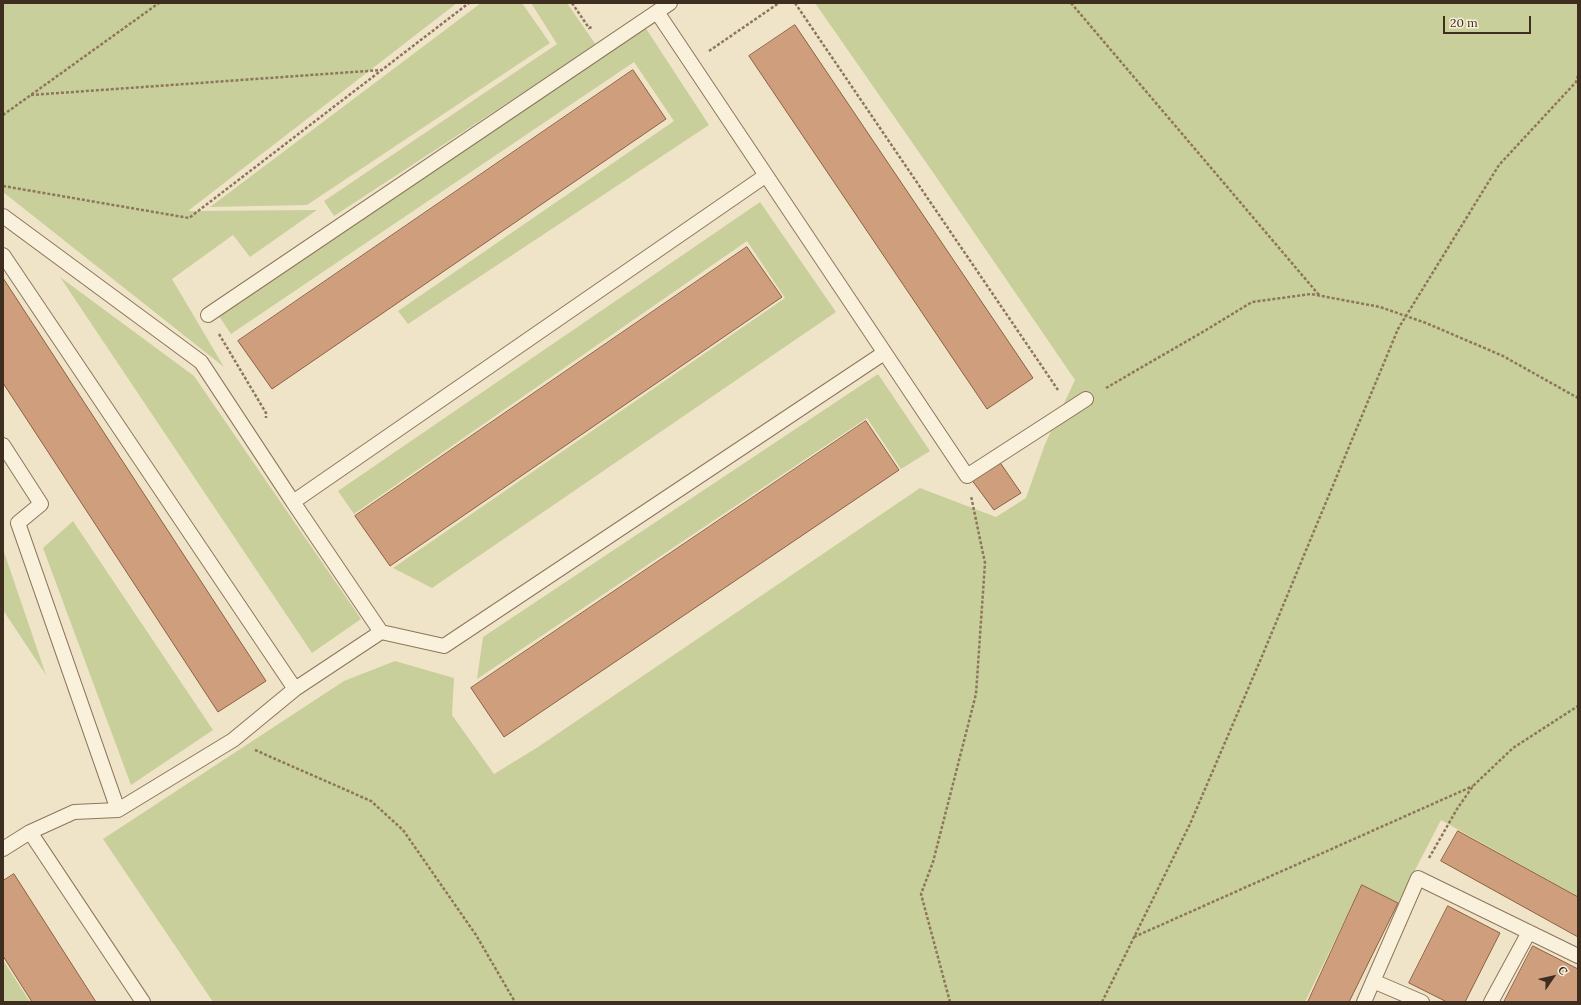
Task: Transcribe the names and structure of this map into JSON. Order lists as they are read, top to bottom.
{
  "scale_bar": "20 m",
  "north": "top right"
}
